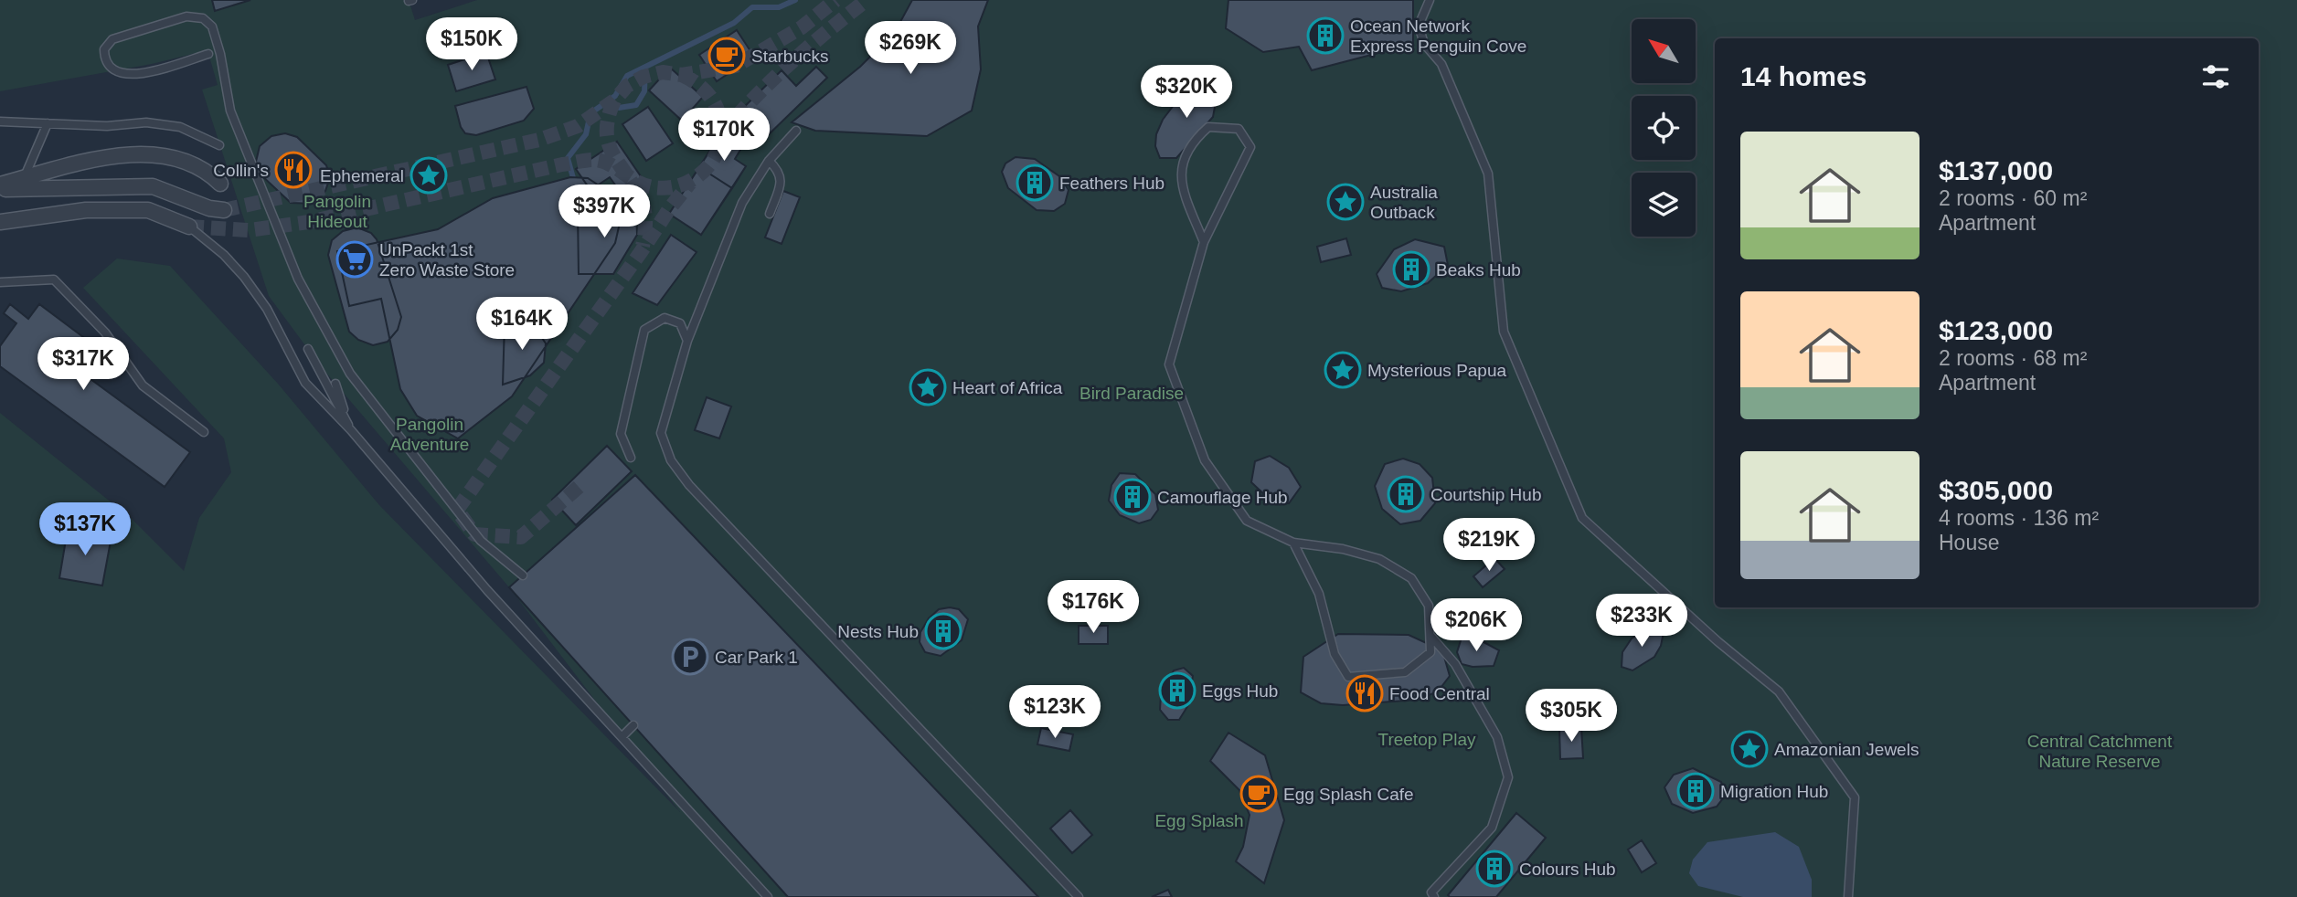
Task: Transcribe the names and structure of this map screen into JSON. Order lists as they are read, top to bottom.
{
  "parks": [
    "Pangolin Hideout",
    "Bird Paradise",
    "Pangolin Adventure",
    "Treetop Play",
    "Central Catchment Nature Reserve",
    "Egg Splash"
  ],
  "places": {
    "building": [
      "Ocean Network Express Penguin Cove",
      "Feathers Hub",
      "Beaks Hub",
      "Courtship Hub",
      "Camouflage Hub",
      "Nests Hub",
      "Eggs Hub",
      "Migration Hub",
      "Colours Hub"
    ],
    "cafe": ["Starbucks", "Egg Splash Cafe"],
    "restaurant": ["Collin's", "Food Central"],
    "place": [
      "Ephemeral",
      "Australia Outback",
      "Mysterious Papua",
      "Heart of Africa",
      "Amazonian Jewels"
    ],
    "supermarket": ["UnPackt 1st Zero Waste Store"],
    "parking": ["Car Park 1"]
  },
  "north": "top left",
  "page": {
    "price": [
      "$150K",
      "$269K",
      "$320K",
      "$170K",
      "$397K",
      "$164K",
      "$317K",
      "$137K",
      "$219K",
      "$176K",
      "$233K",
      "$206K",
      "$123K",
      "$305K"
    ],
    "heading": "14 homes",
    "list": [
      {
        "name": "$137,000",
        "note": "2 rooms · 60 m² · Apartment"
      },
      {
        "name": "$123,000",
        "note": "2 rooms · 68 m² · Apartment"
      },
      {
        "name": "$305,000",
        "note": "4 rooms · 136 m² · House"
      }
    ]
  }
}
